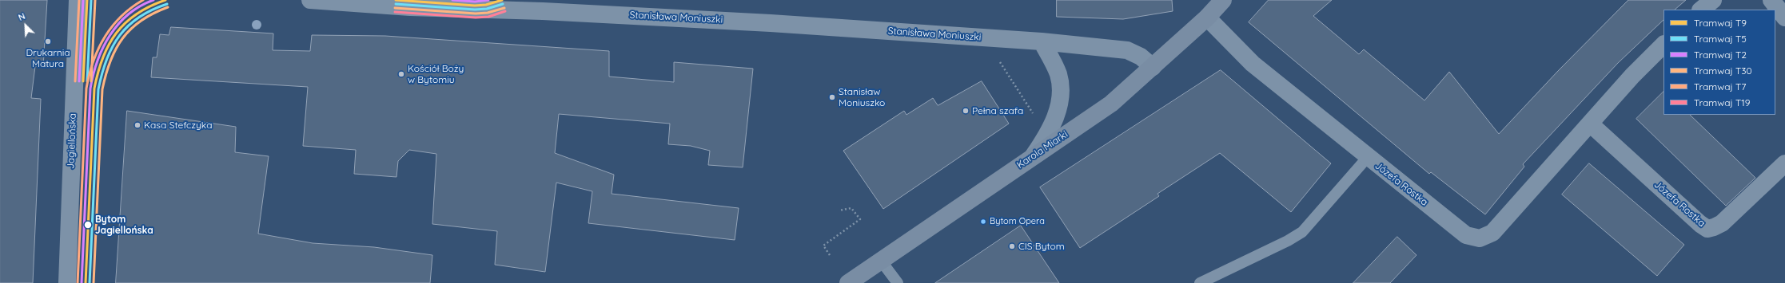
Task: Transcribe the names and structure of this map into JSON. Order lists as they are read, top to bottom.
{
  "streets": {
    "main road": ["Karola Miarki"],
    "street": ["Stanisława Moniuszki", "Jagiellońska", "Józefa Rostka"]
  },
  "crossings": [
    ["Stanisława Moniuszki", "Karola Miarki"],
    ["Karola Miarki", "Józefa Rostka"]
  ],
  "places": [
    "Drukarnia Matura",
    "Kościół Boży w Bytomiu",
    "Stanisław Moniuszko",
    "Pełna szafa",
    "Kasa Stefczyka",
    "Bytom Opera",
    "Bytom Jagiellońska",
    "CIS Bytom"
  ],
  "lines": [
    "tram line T9",
    "tram line T5",
    "tram line T2",
    "tram line T30",
    "tram line T7",
    "tram line T19"
  ],
  "legend": [
    "Tramwaj T9",
    "Tramwaj T5",
    "Tramwaj T2",
    "Tramwaj T30",
    "Tramwaj T7",
    "Tramwaj T19"
  ],
  "north": "top left"
}
